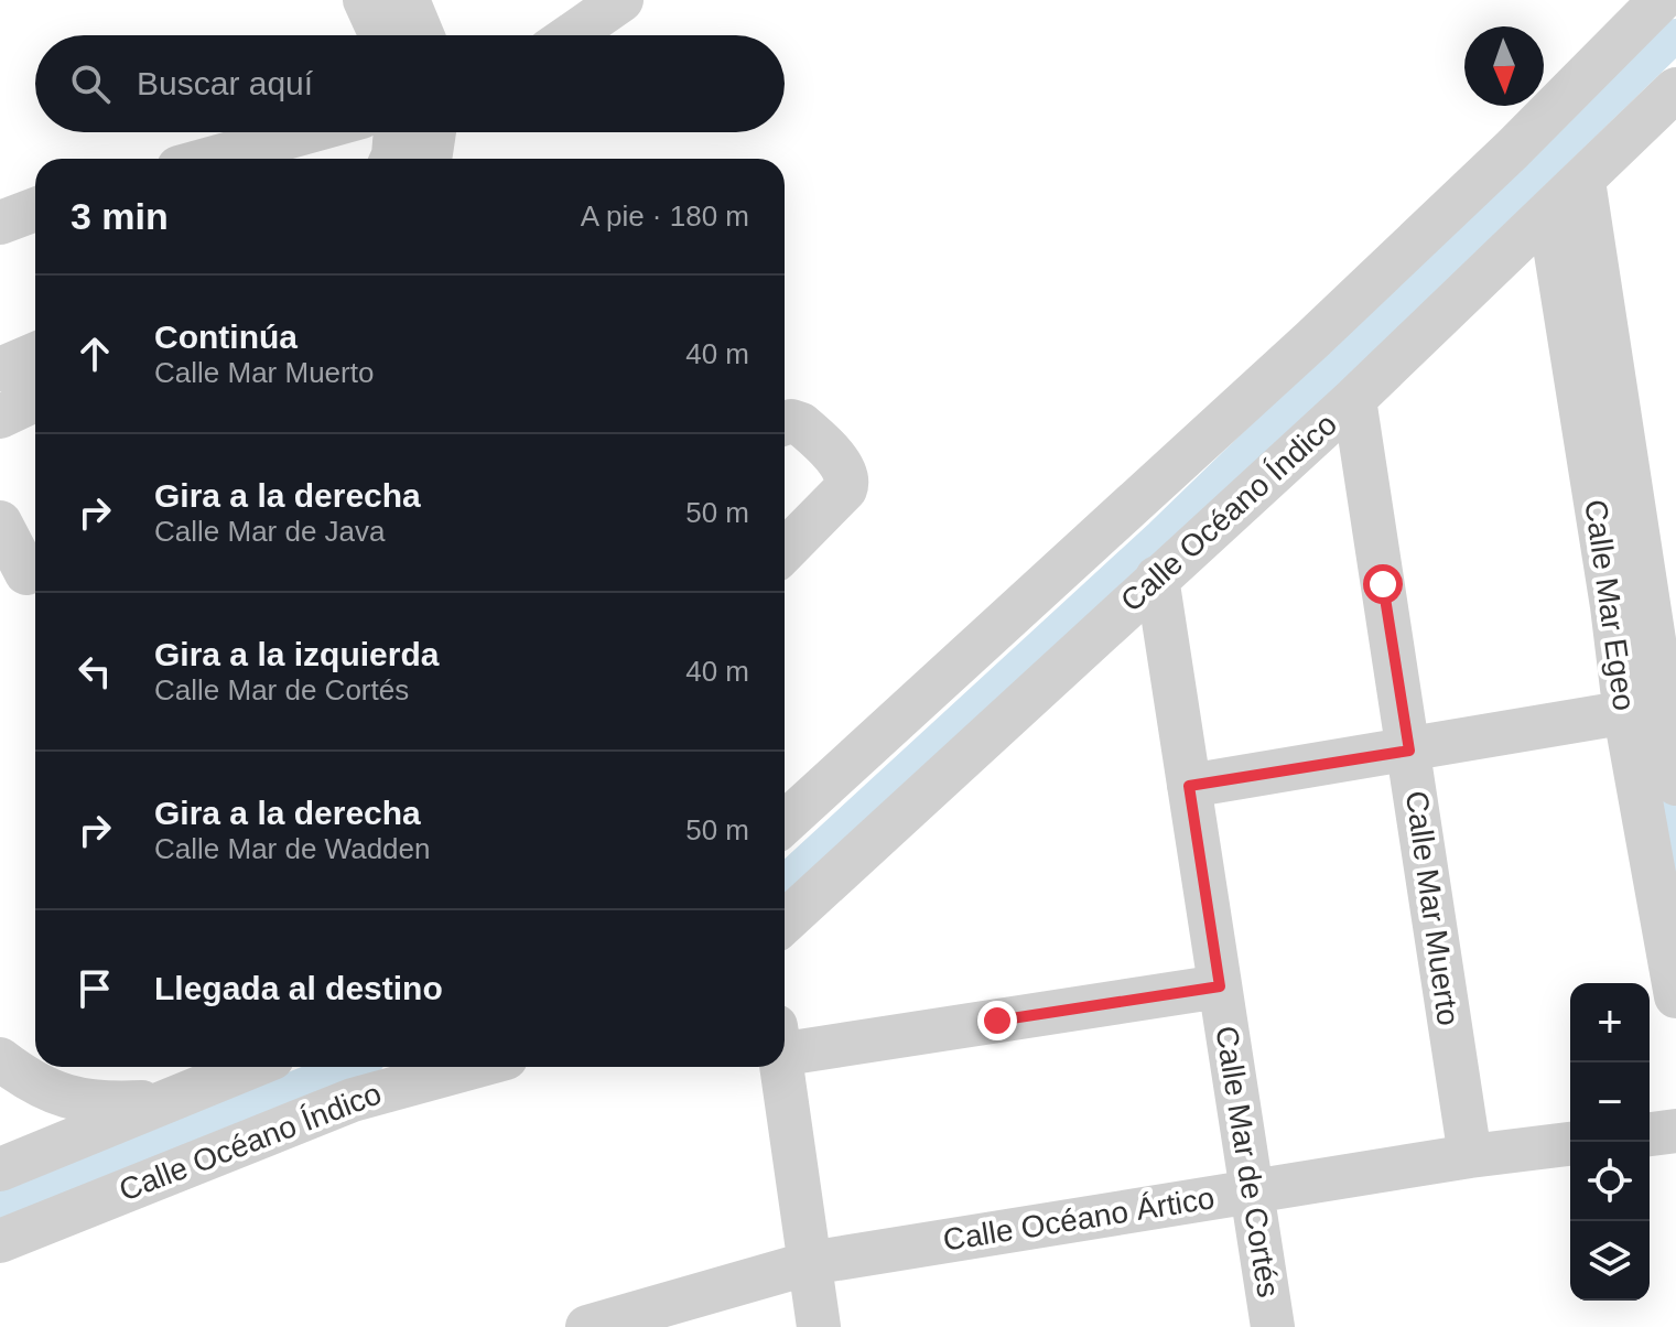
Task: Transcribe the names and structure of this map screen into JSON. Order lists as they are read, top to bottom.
{
  "streets": {
    "street": [
      "Calle Océano Índico",
      "Calle Mar Egeo",
      "Calle Mar Muerto",
      "Calle Mar de Cortés",
      "Calle Océano Ártico"
    ]
  },
  "crossings": [
    ["Calle Océano Índico", "Calle Mar Egeo"],
    ["Calle Océano Índico", "Calle Mar Muerto"],
    ["Calle Océano Índico", "Calle Mar de Cortés"],
    ["Calle Mar Muerto", "Calle Océano Ártico"],
    ["Calle Mar de Cortés", "Calle Océano Ártico"]
  ],
  "north": "bottom",
  "page": {
    "search": "Buscar aquí",
    "heading": ["3 min", "A pie · 180 m"],
    "list": [
      ["Continúa", "Calle Mar Muerto", "40 m"],
      ["Gira a la derecha", "Calle Mar de Java", "50 m"],
      ["Gira a la izquierda", "Calle Mar de Cortés", "40 m"],
      ["Gira a la derecha", "Calle Mar de Wadden", "50 m"],
      "Llegada al destino"
    ],
    "map_buttons": ["+", "−"]
  }
}
